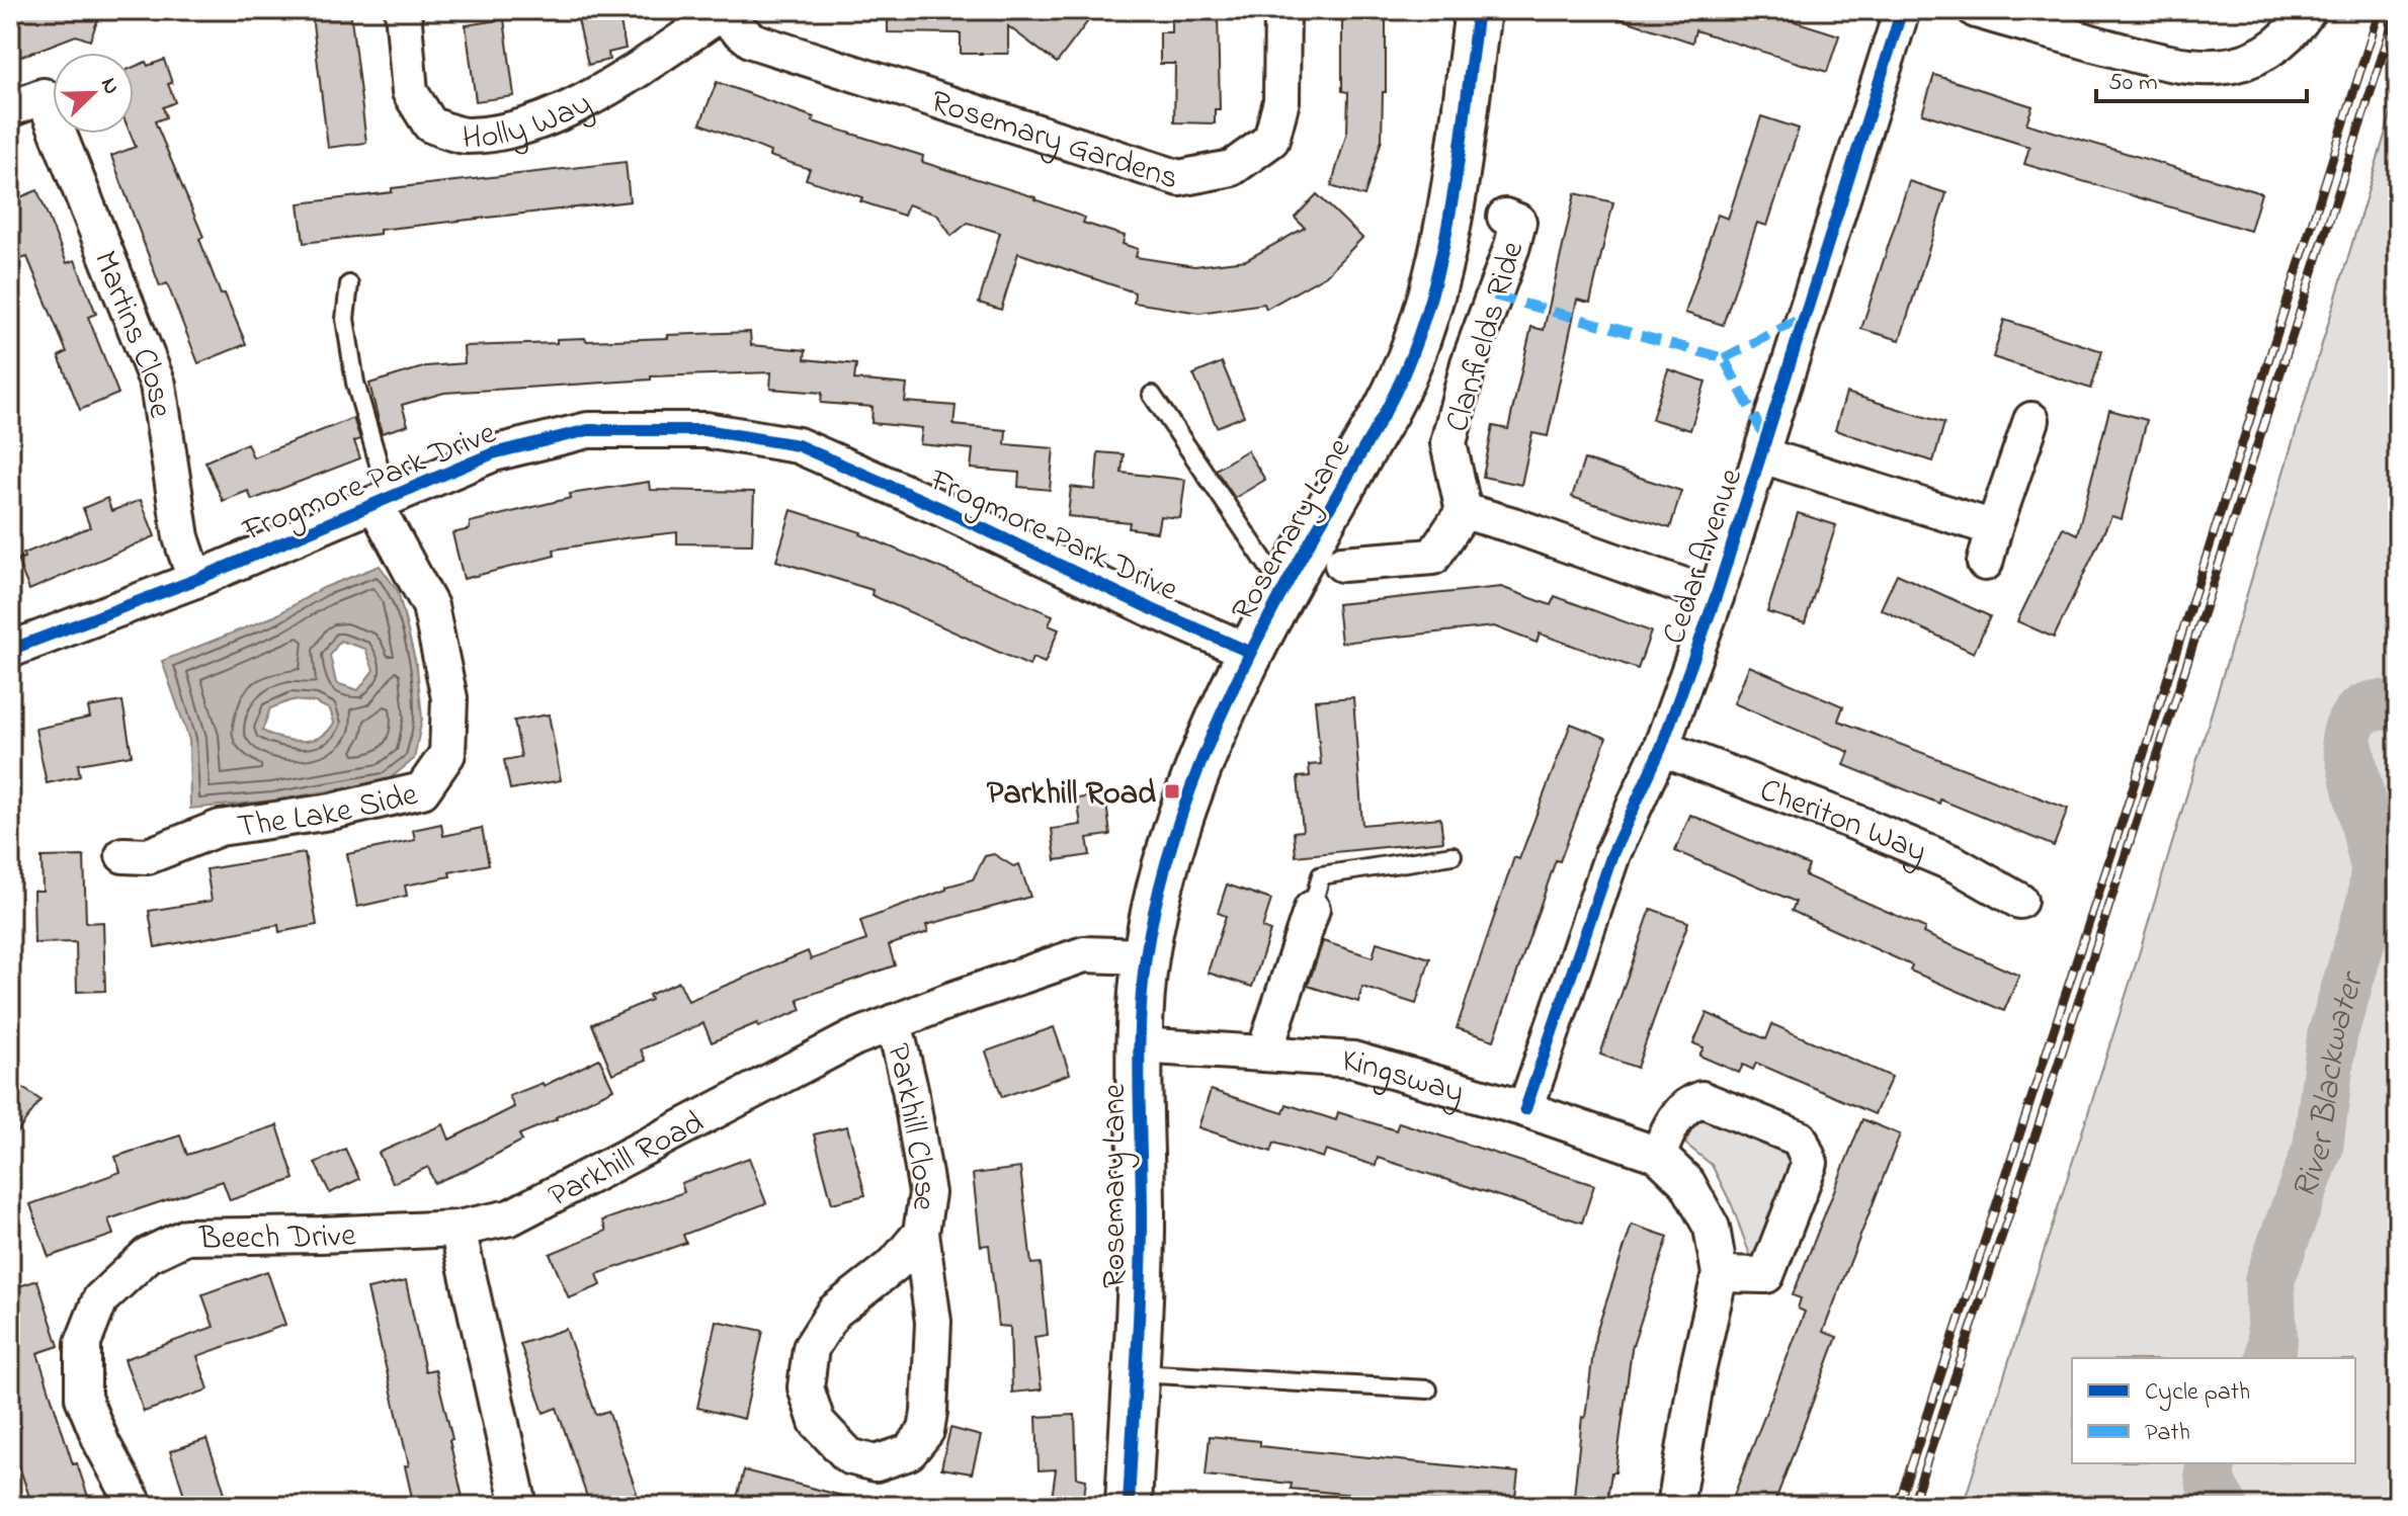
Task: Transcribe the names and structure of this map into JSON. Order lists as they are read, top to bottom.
{
  "streets": {
    "street": [
      "Holly Way",
      "Rosemary Gardens",
      "Martins Close",
      "Clanfields Ride",
      "Frogmore Park Drive",
      "Rosemary Lane",
      "Cedar Avenue",
      "The Lake Side",
      "Cheriton Way",
      "Kingsway",
      "Parkhill Close",
      "Parkhill Road",
      "Beech Drive"
    ]
  },
  "crossings": [
    ["Holly Way", "Rosemary Gardens"],
    ["Martins Close", "Frogmore Park Drive"],
    ["Frogmore Park Drive", "Rosemary Lane"],
    ["Frogmore Park Drive", "The Lake Side"],
    ["Rosemary Lane", "Kingsway"],
    ["Rosemary Lane", "Parkhill Road"],
    ["Cedar Avenue", "Cheriton Way"],
    ["Cedar Avenue", "Kingsway"],
    ["Parkhill Close", "Parkhill Road"],
    ["Parkhill Road", "Beech Drive"]
  ],
  "water": ["River Blackwater"],
  "places": {
    "transit": ["Parkhill Road"]
  },
  "legend": ["Cycle path", "Path"],
  "scale_bar": "50 m",
  "north": "top right"
}
